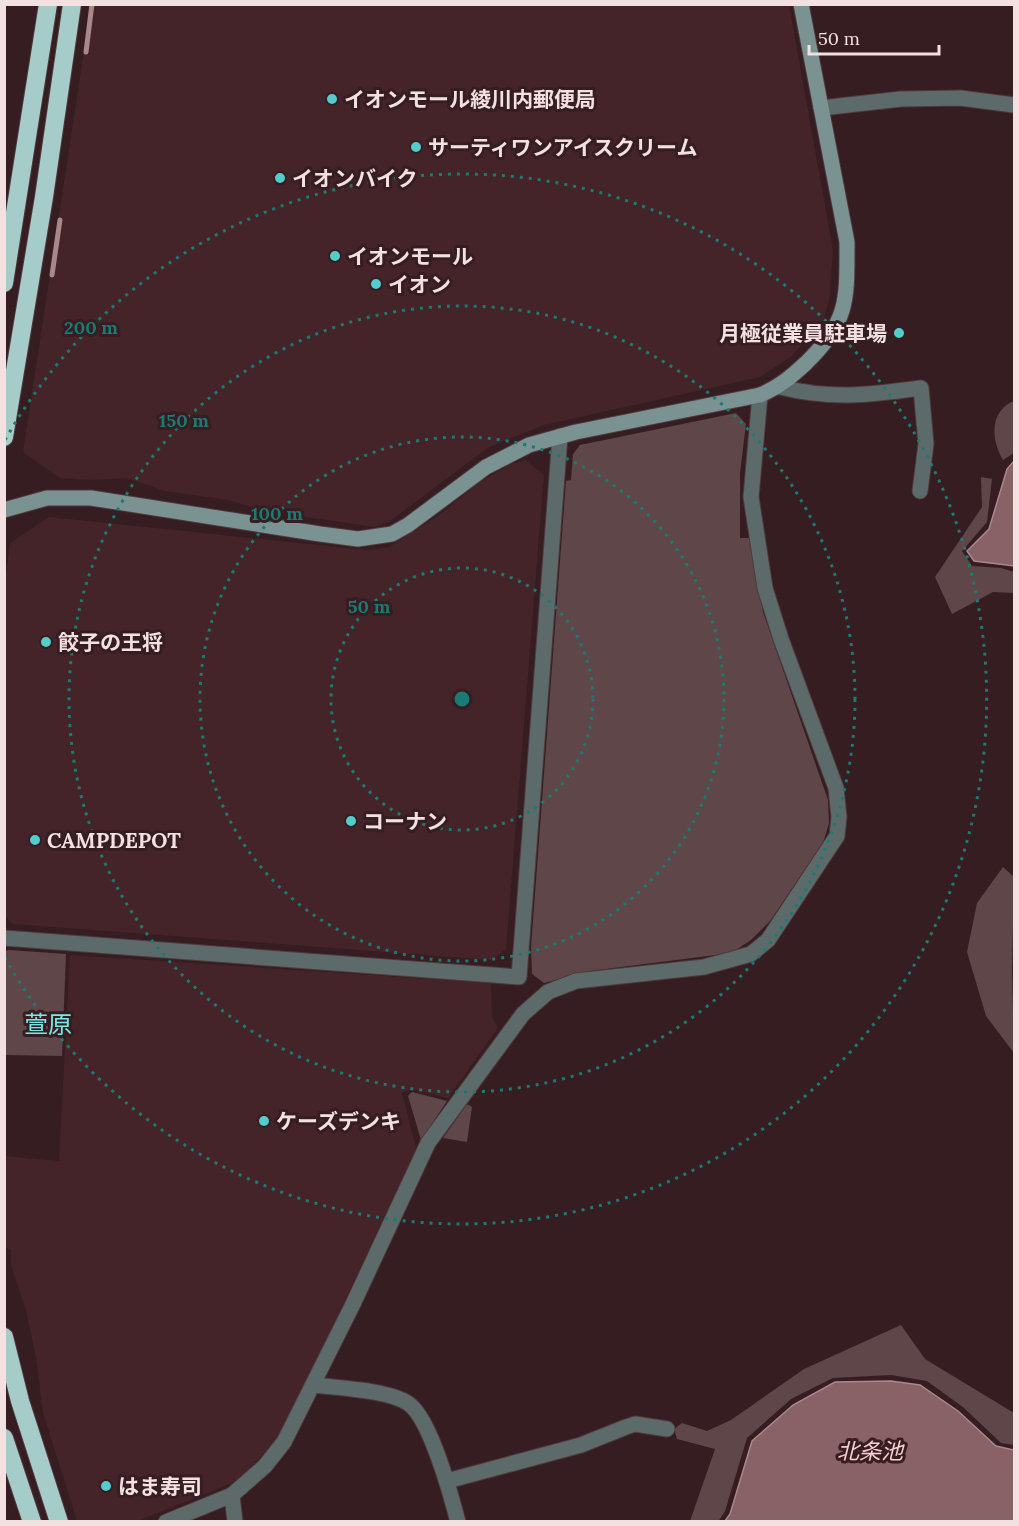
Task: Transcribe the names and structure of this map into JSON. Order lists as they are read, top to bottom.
{
  "districts": ["萱原"],
  "water": ["北条池"],
  "places": [
    "イオンモール綾川内郵便局",
    "サーティワンアイスクリーム",
    "イオンバイク",
    "イオンモール",
    "イオン",
    "月極従業員駐車場",
    "餃子の王将",
    "コーナン",
    "CAMPDEPOT",
    "ケーズデンキ",
    "はま寿司"
  ],
  "scale_bar": "50 m",
  "rings": [
    "200 m",
    "150 m",
    "100 m",
    "50 m"
  ]
}
